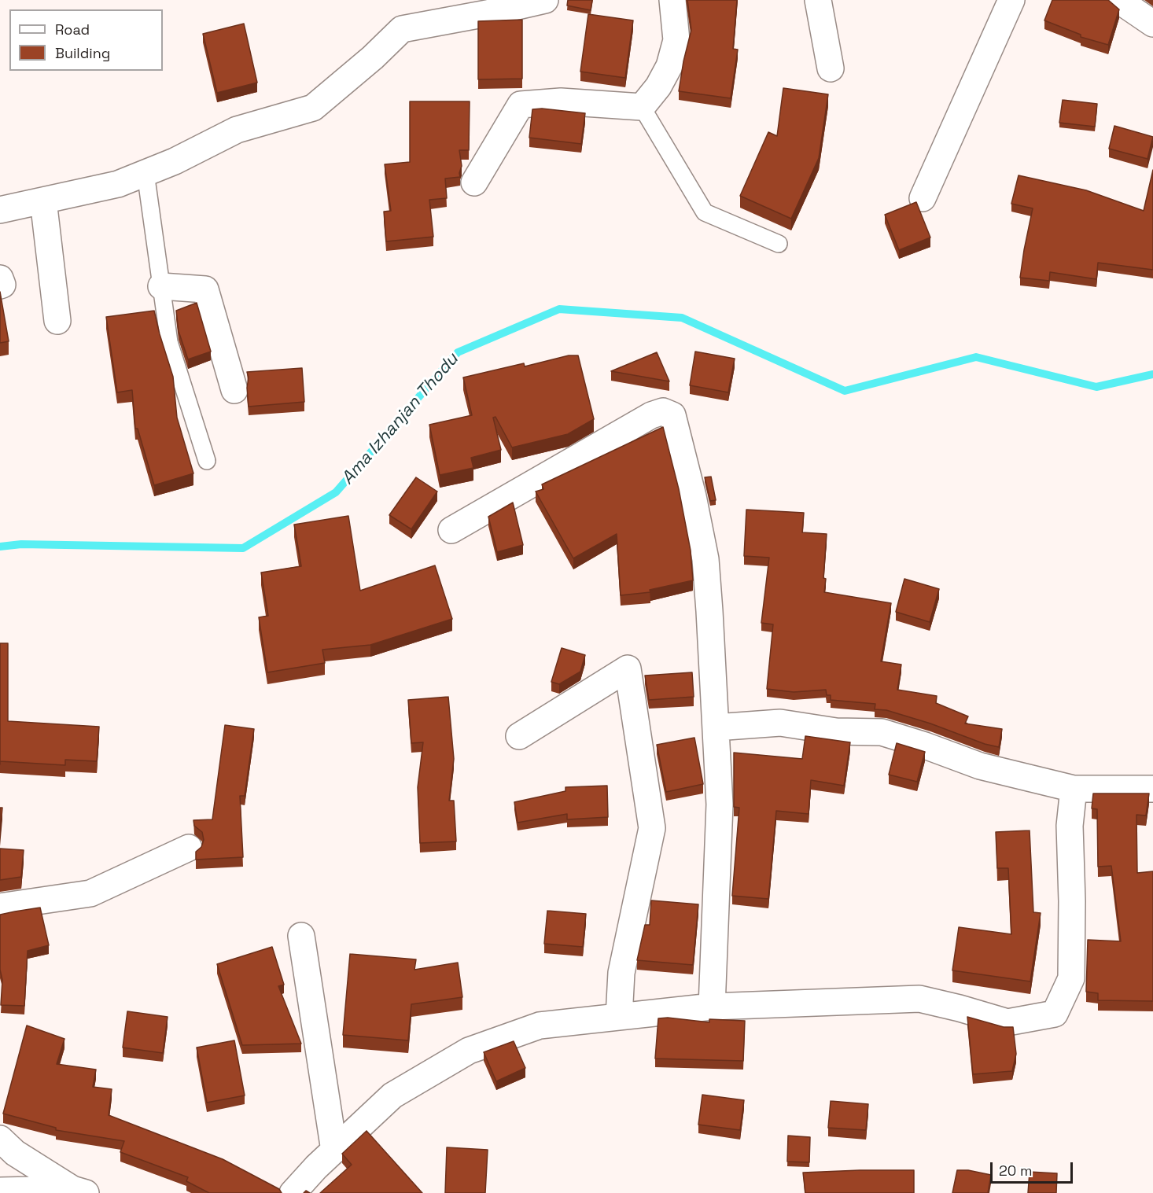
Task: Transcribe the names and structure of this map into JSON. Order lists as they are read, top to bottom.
{
  "water": ["Ama Izhanjan Thodu"],
  "legend": ["Road", "Building"],
  "scale_bar": "20 m"
}
